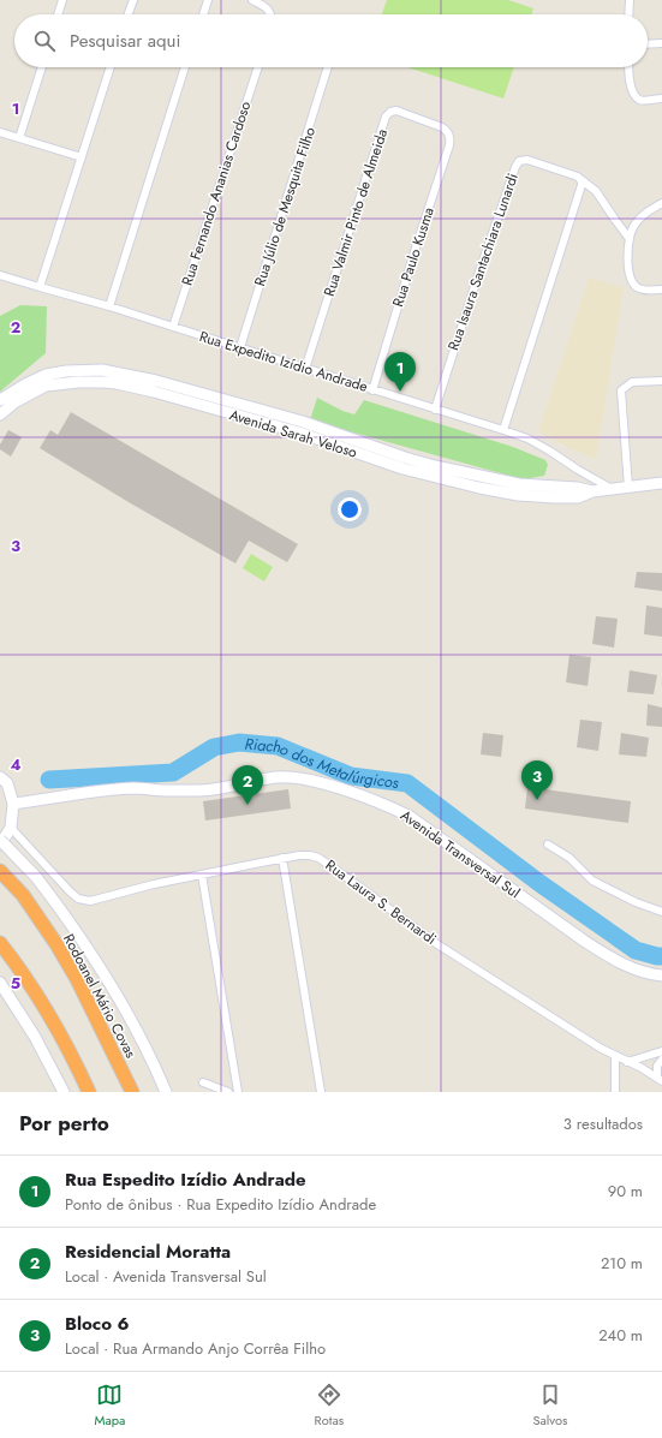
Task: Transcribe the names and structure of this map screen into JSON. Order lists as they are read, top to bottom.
{
  "streets": {
    "highway": ["Rodoanel Mário Covas"],
    "main road": ["Avenida Sarah Veloso", "Avenida Transversal Sul"],
    "street": [
      "Rua Fernando Ananias Cardoso",
      "Rua Júlio de Mesquita Filho",
      "Rua Valmir Pinto de Almeida",
      "Rua Paulo Kusma",
      "Rua Isaura Santachiara Lunardi",
      "Rua Expedito Izídio Andrade",
      "Rua Laura S. Bernardi"
    ]
  },
  "crossings": [
    ["Rua Fernando Ananias Cardoso", "Rua Expedito Izídio Andrade"],
    ["Rua Júlio de Mesquita Filho", "Rua Expedito Izídio Andrade"],
    ["Rua Valmir Pinto de Almeida", "Rua Paulo Kusma"],
    ["Rua Valmir Pinto de Almeida", "Rua Expedito Izídio Andrade"],
    ["Rua Paulo Kusma", "Rua Expedito Izídio Andrade"],
    ["Rua Isaura Santachiara Lunardi", "Rua Expedito Izídio Andrade"],
    ["Rua Expedito Izídio Andrade", "Avenida Sarah Veloso"]
  ],
  "water": ["Riacho dos Metalúrgicos"],
  "page": {
    "search": "Pesquisar aqui",
    "pins": ["1", "3", "2"],
    "heading": ["Por perto", "3 resultados"],
    "list": [
      {
        "mark": "1",
        "name": "Rua Espedito Izídio Andrade",
        "note": "Ponto de ônibus · Rua Expedito Izídio Andrade",
        "value": "90 m"
      },
      {
        "mark": "2",
        "name": "Residencial Moratta",
        "note": "Local · Avenida Transversal Sul",
        "value": "210 m"
      },
      {
        "mark": "3",
        "name": "Bloco 6",
        "note": "Local · Rua Armando Anjo Corrêa Filho",
        "value": "240 m"
      }
    ],
    "nav": ["Mapa", "Rotas", "Salvos"]
  },
  "grid": {
    "rows": [
      "1",
      "2",
      "3",
      "4",
      "5"
    ]
  }
}
